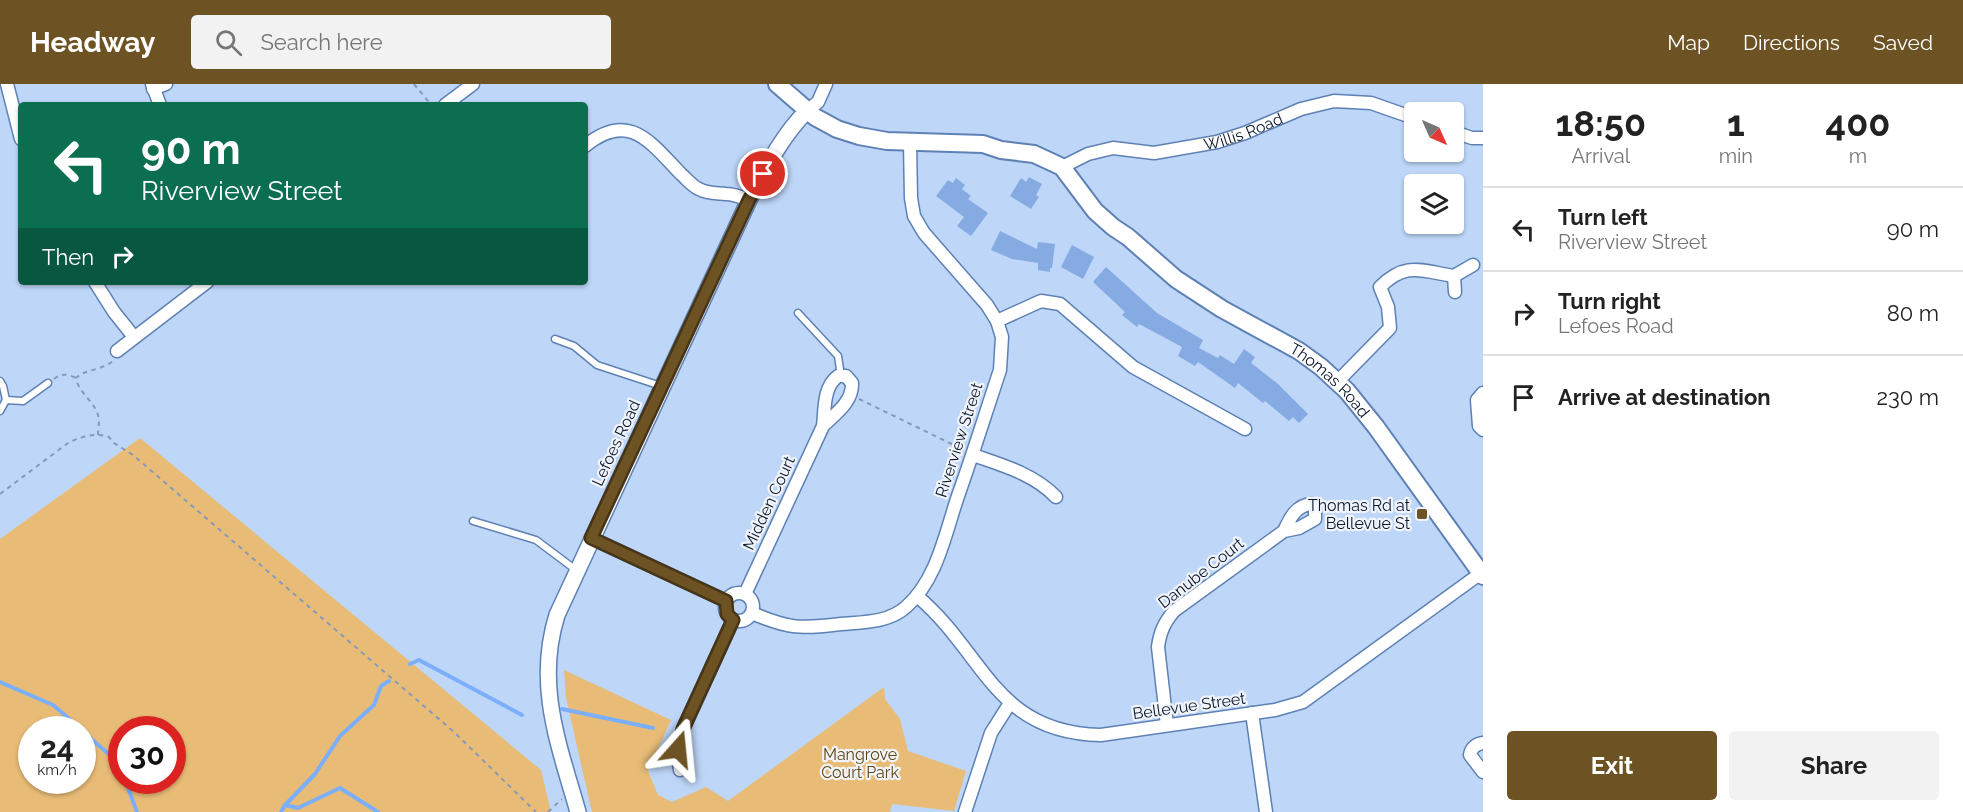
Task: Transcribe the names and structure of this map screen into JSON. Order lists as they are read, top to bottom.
{
  "streets": {
    "main road": ["Thomas Road"],
    "street": [
      "Willis Road",
      "Riverview Street",
      "Lefoes Road",
      "Midden Court",
      "Danube Court",
      "Bellevue Street"
    ]
  },
  "crossings": [
    ["Willis Road", "Thomas Road"],
    ["Thomas Road", "Bellevue Street"],
    ["Riverview Street", "Midden Court"],
    ["Riverview Street", "Bellevue Street"],
    ["Danube Court", "Bellevue Street"]
  ],
  "parks": ["Mangrove Court Park"],
  "places": {
    "transit": ["Thomas Rd at Bellevue St"]
  },
  "north": "bottom right",
  "page": {
    "header": "Headway",
    "search": "Search here",
    "nav": ["Map", "Directions", "Saved"],
    "eta": [
      "18:50",
      "Arrival",
      "1",
      "min",
      "400",
      "m"
    ],
    "turn": ["90 m", "Riverview Street"],
    "list": [
      {
        "name": "Turn left",
        "note": "Riverview Street",
        "value": "90 m"
      },
      {
        "name": "Turn right",
        "note": "Lefoes Road",
        "value": "80 m"
      },
      {
        "name": "Arrive at destination",
        "value": "230 m"
      }
    ],
    "then": "Then",
    "speed": "24 km/h",
    "limit": "30",
    "buttons": ["Exit", "Share"]
  }
}
